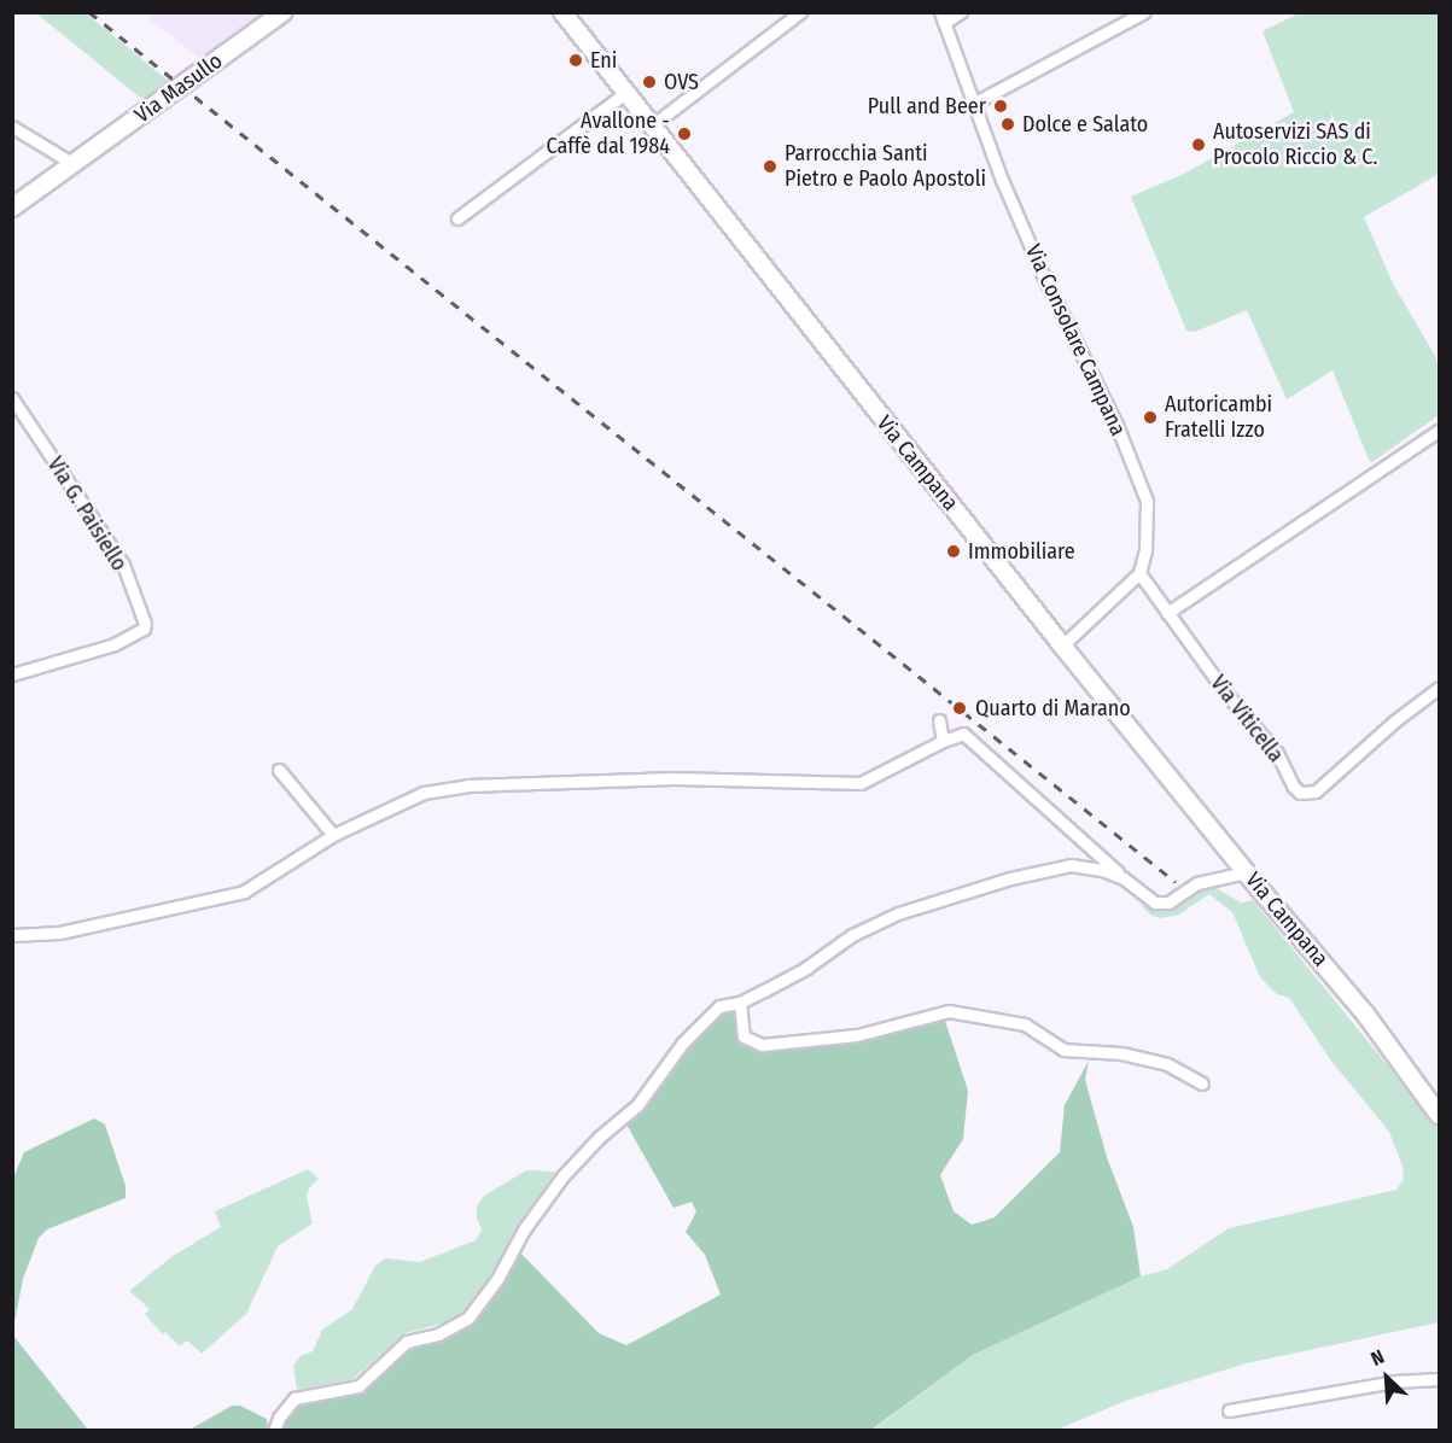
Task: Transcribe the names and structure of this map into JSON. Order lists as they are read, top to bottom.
{
  "streets": {
    "main road": ["Via Masullo", "Via Campana"],
    "street": ["Via Consolare Campana", "Via G. Paisiello", "Via Viticella"]
  },
  "crossings": [
    ["Via Consolare Campana", "Via Viticella"]
  ],
  "places": [
    "Eni",
    "OVS",
    "Pull and Beer",
    "Dolce e Salato",
    "Avallone - Caffè dal 1984",
    "Autoservizi SAS di Procolo Riccio & C.",
    "Parrocchia Santi Pietro e Paolo Apostoli",
    "Autoricambi Fratelli Izzo",
    "Immobiliare",
    "Quarto di Marano"
  ],
  "north": "top left"
}
